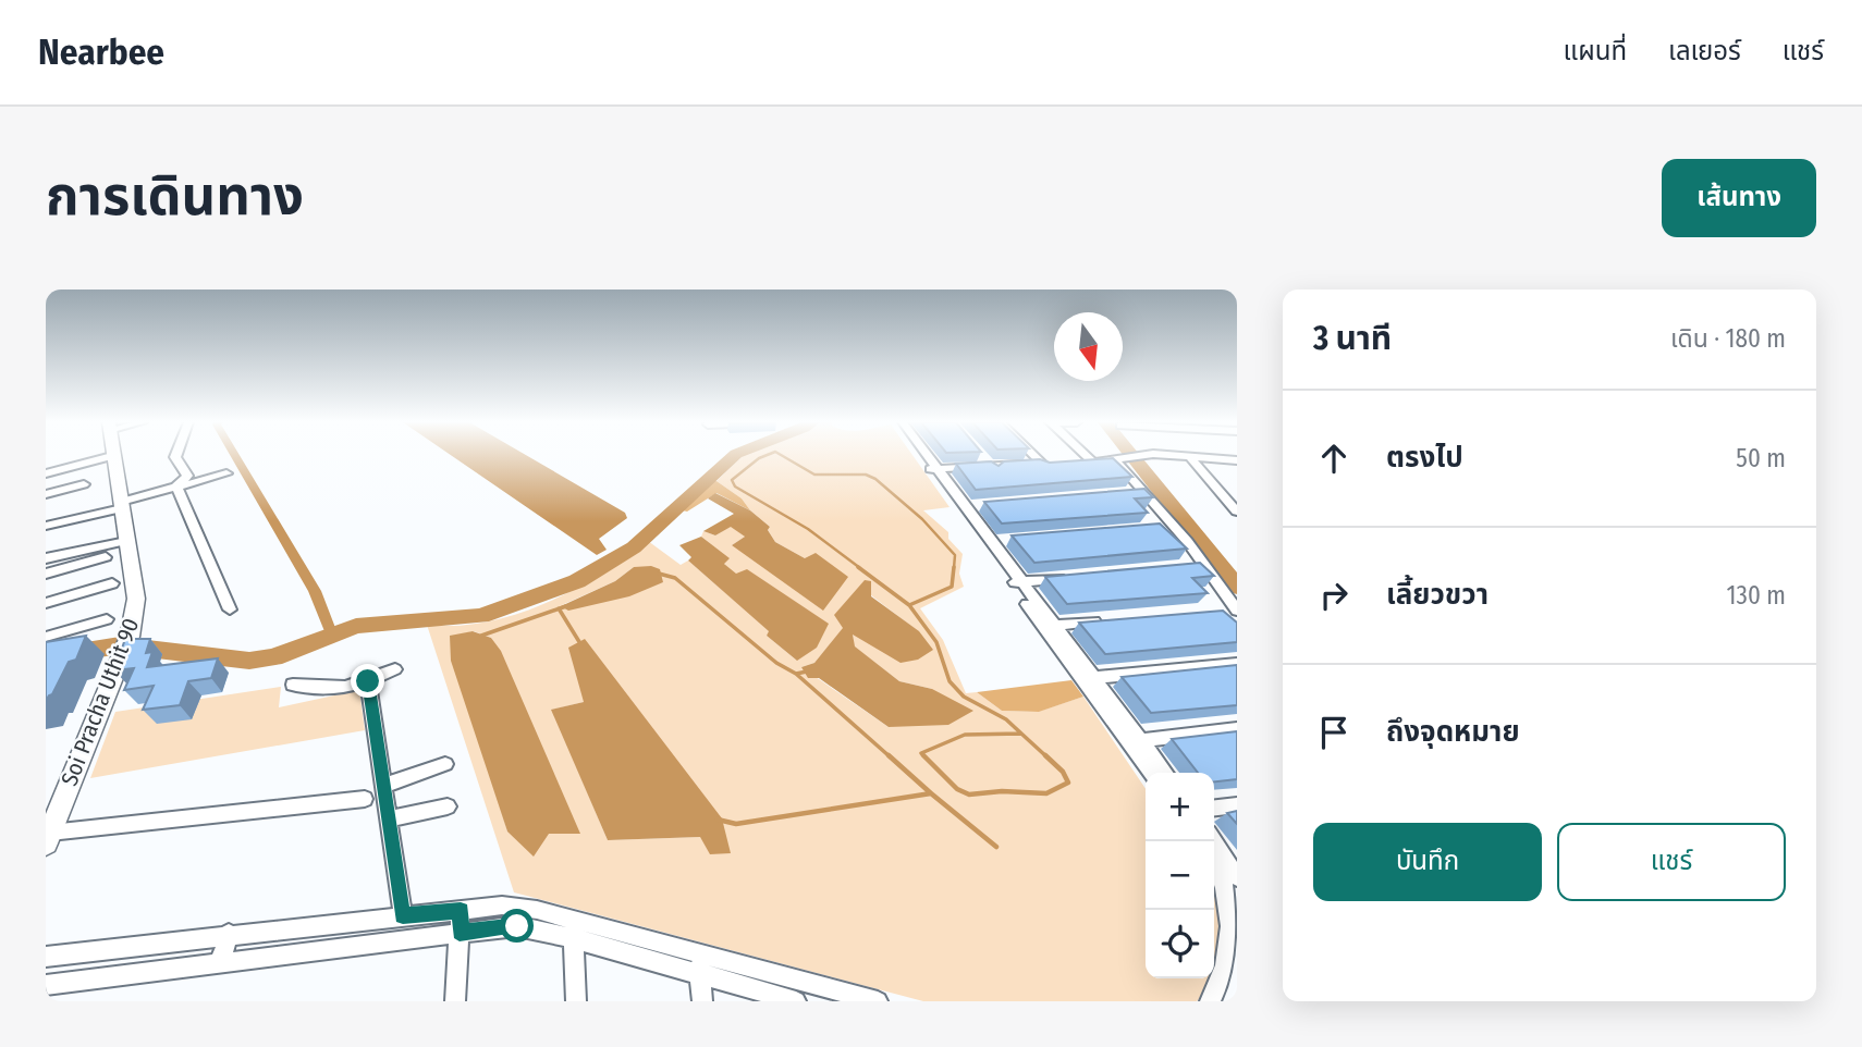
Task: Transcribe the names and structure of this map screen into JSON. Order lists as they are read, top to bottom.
{
  "streets": {
    "street": ["Soi Pracha Uthit 90"]
  },
  "north": "bottom",
  "page": {
    "header": "Nearbee",
    "nav": ["แผนที่", "เลเยอร์", "แชร์"],
    "title": "การเดินทาง",
    "buttons": [
      "เส้นทาง",
      ["บันทึก", "แชร์"]
    ],
    "heading": ["3 นาที", "เดิน · 180 m"],
    "list": [
      ["ตรงไป", "50 m"],
      ["เลี้ยวขวา", "130 m"],
      "ถึงจุดหมาย"
    ],
    "map_buttons": ["+", "−"]
  }
}
